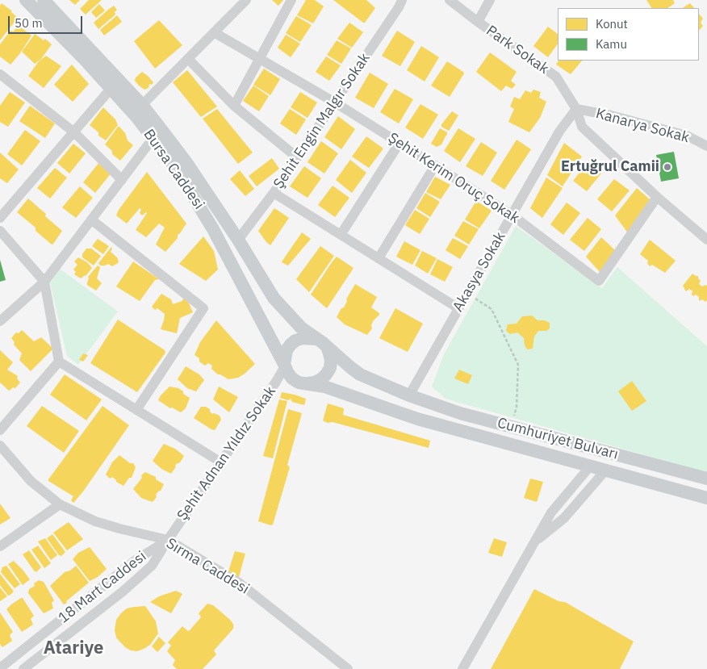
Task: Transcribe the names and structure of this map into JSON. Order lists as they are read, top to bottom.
{
  "streets": {
    "main road": ["Bursa Caddesi", "Cumhuriyet Bulvarı"],
    "street": [
      "Park Sokak",
      "Şehit Engin Malgır Sokak",
      "Kanarya Sokak",
      "Şehit Kerim Oruç Sokak",
      "Akasya Sokak",
      "Şehit Adnan Yıldız Sokak",
      "Sırma Caddesi",
      "18 Mart Caddesi"
    ]
  },
  "crossings": [
    ["Park Sokak", "Kanarya Sokak"],
    ["Park Sokak", "Şehit Kerim Oruç Sokak"],
    ["Park Sokak", "Akasya Sokak"],
    ["Şehit Engin Malgır Sokak", "Bursa Caddesi"],
    ["Şehit Engin Malgır Sokak", "Şehit Kerim Oruç Sokak"],
    ["Kanarya Sokak", "Akasya Sokak"],
    ["Bursa Caddesi", "Akasya Sokak"],
    ["Bursa Caddesi", "Cumhuriyet Bulvarı"],
    ["Bursa Caddesi", "Şehit Adnan Yıldız Sokak"],
    ["Şehit Kerim Oruç Sokak", "Akasya Sokak"],
    ["Akasya Sokak", "Cumhuriyet Bulvarı"],
    ["Şehit Adnan Yıldız Sokak", "Sırma Caddesi"],
    ["Şehit Adnan Yıldız Sokak", "18 Mart Caddesi"],
    ["Sırma Caddesi", "18 Mart Caddesi"]
  ],
  "districts": ["Atariye"],
  "places": ["Ertuğrul Camii"],
  "legend": ["Konut", "Kamu"],
  "scale_bar": "50 m"
}
